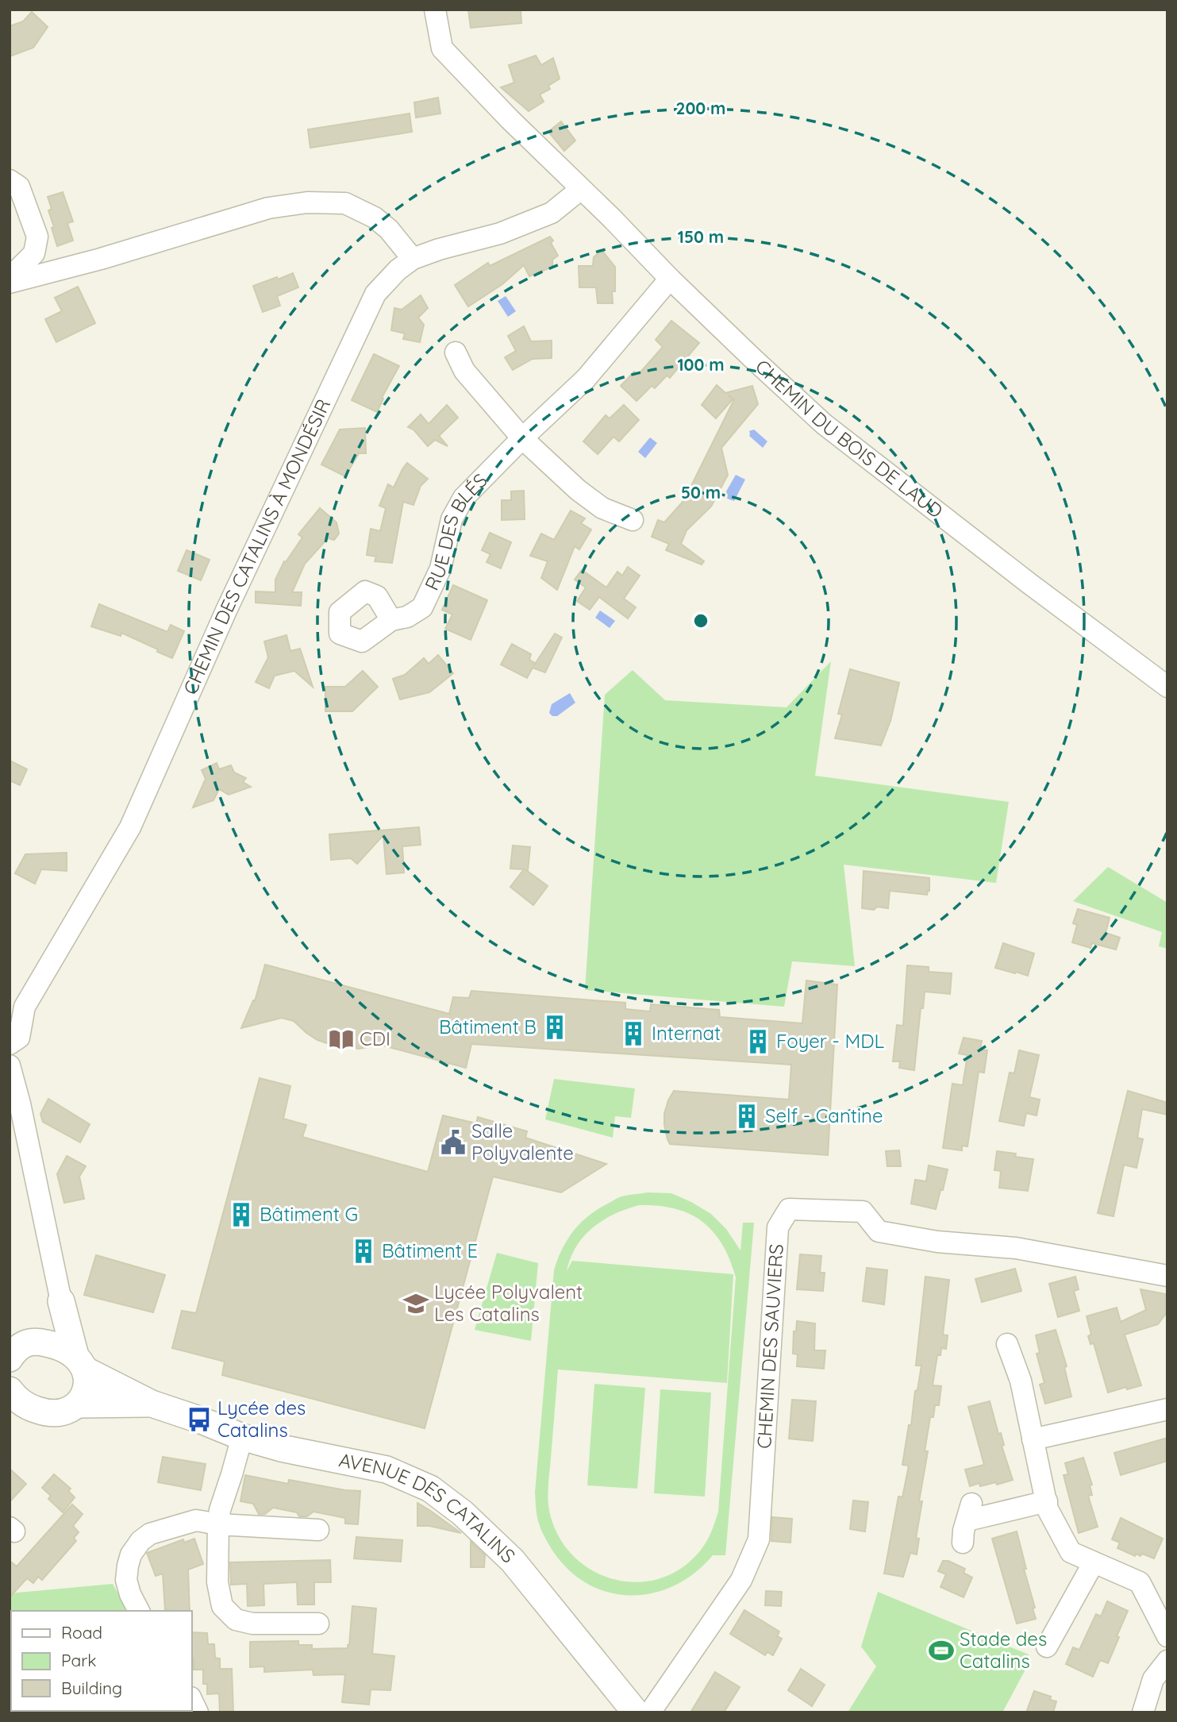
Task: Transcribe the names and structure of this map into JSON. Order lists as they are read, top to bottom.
{
  "streets": {
    "street": [
      "CHEMIN DU BOIS DE LAUD",
      "RUE DES BLÉS",
      "CHEMIN DES CATALINS À MONDÉSIR",
      "CHEMIN DES SAUVIERS",
      "AVENUE DES CATALINS"
    ]
  },
  "crossings": [
    ["CHEMIN DU BOIS DE LAUD", "RUE DES BLÉS"],
    ["CHEMIN DU BOIS DE LAUD", "CHEMIN DES CATALINS À MONDÉSIR"]
  ],
  "places": {
    "building": [
      "Bâtiment B",
      "Internat",
      "Foyer - MDL",
      "Self - Cantine",
      "Bâtiment G",
      "Bâtiment E"
    ],
    "library": ["CDI"],
    "public building": ["Salle Polyvalente"],
    "school or university": ["Lycée Polyvalent Les Catalins"],
    "bus stop": ["Lycée des Catalins"],
    "sports": ["Stade des Catalins"]
  },
  "legend": ["Road", "Park", "Building"],
  "rings": [
    "200 m",
    "150 m",
    "100 m",
    "50 m"
  ]
}
